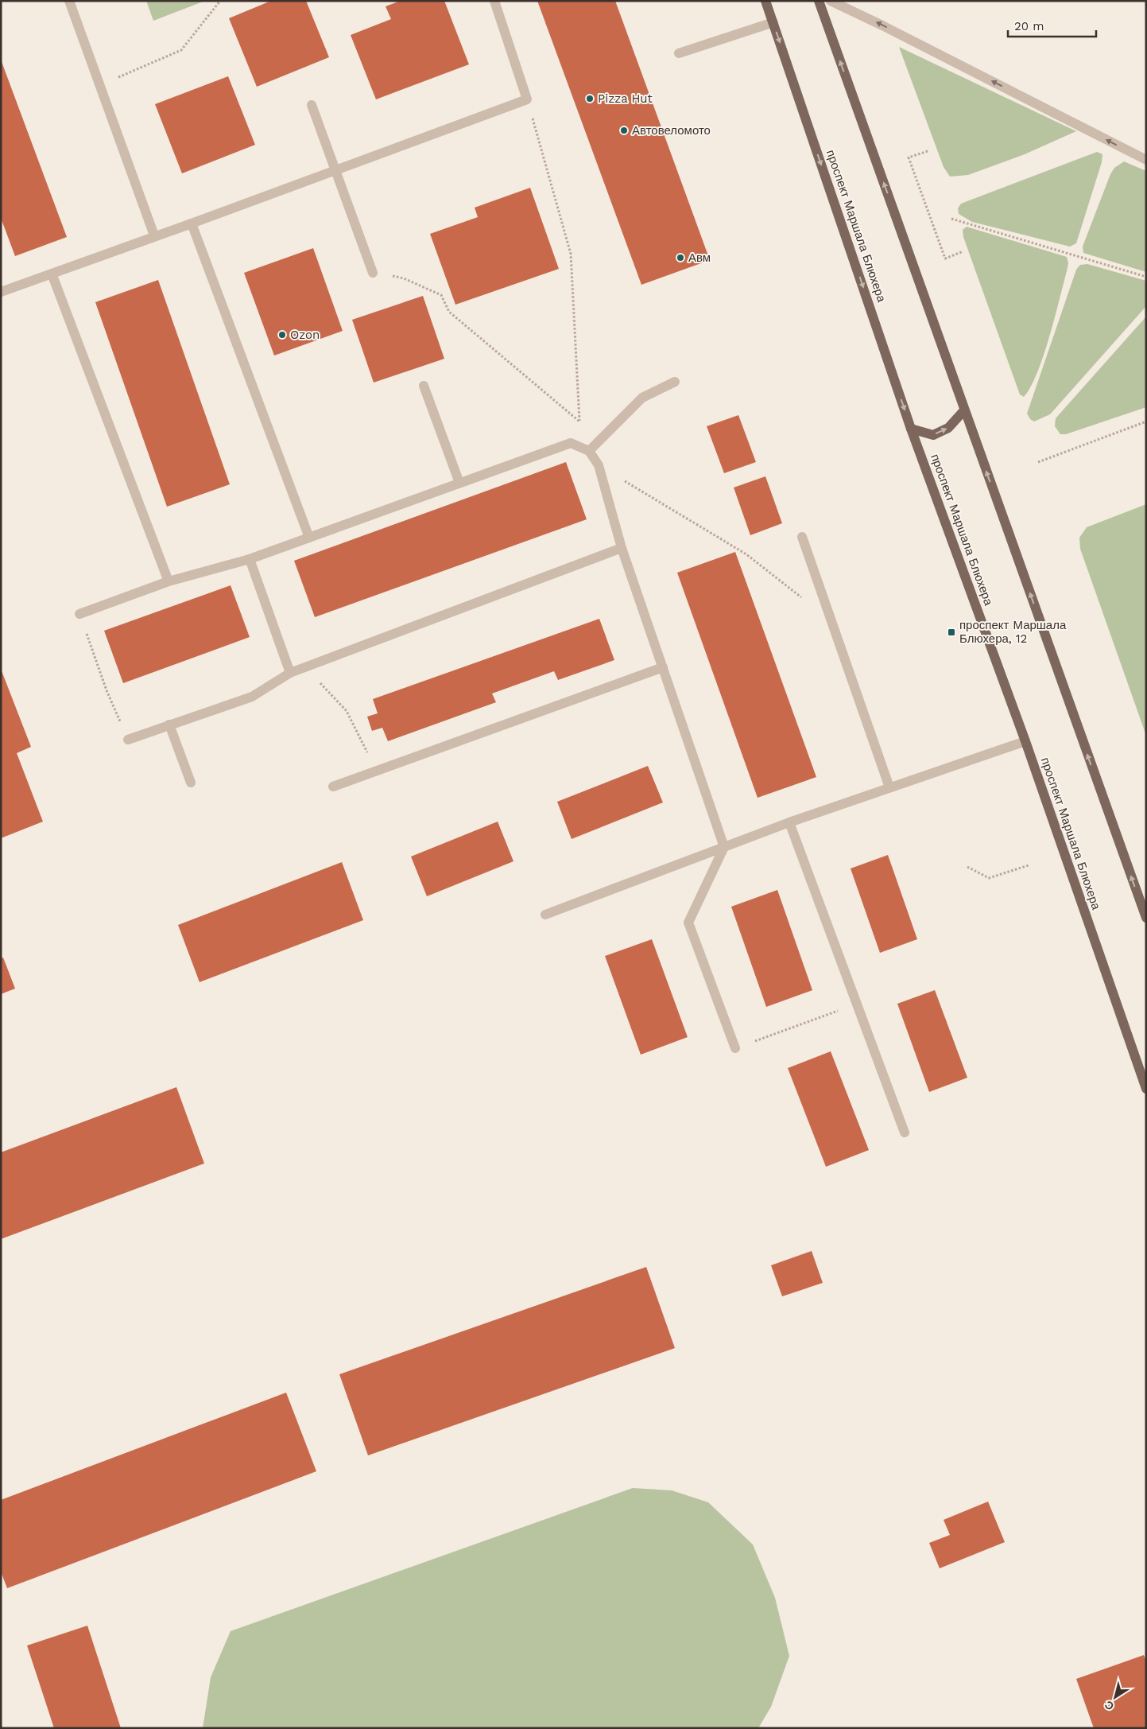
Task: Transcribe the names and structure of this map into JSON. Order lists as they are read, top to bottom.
{
  "streets": {
    "main road": ["проспект Маршала Блюхера"]
  },
  "places": {
    "other": [
      "Pizza Hut",
      "Автовеломото",
      "Авм",
      "Ozon"
    ],
    "transit": ["проспект Маршала Блюхера, 12"]
  },
  "scale_bar": "20 m",
  "north": "bottom left"
}
